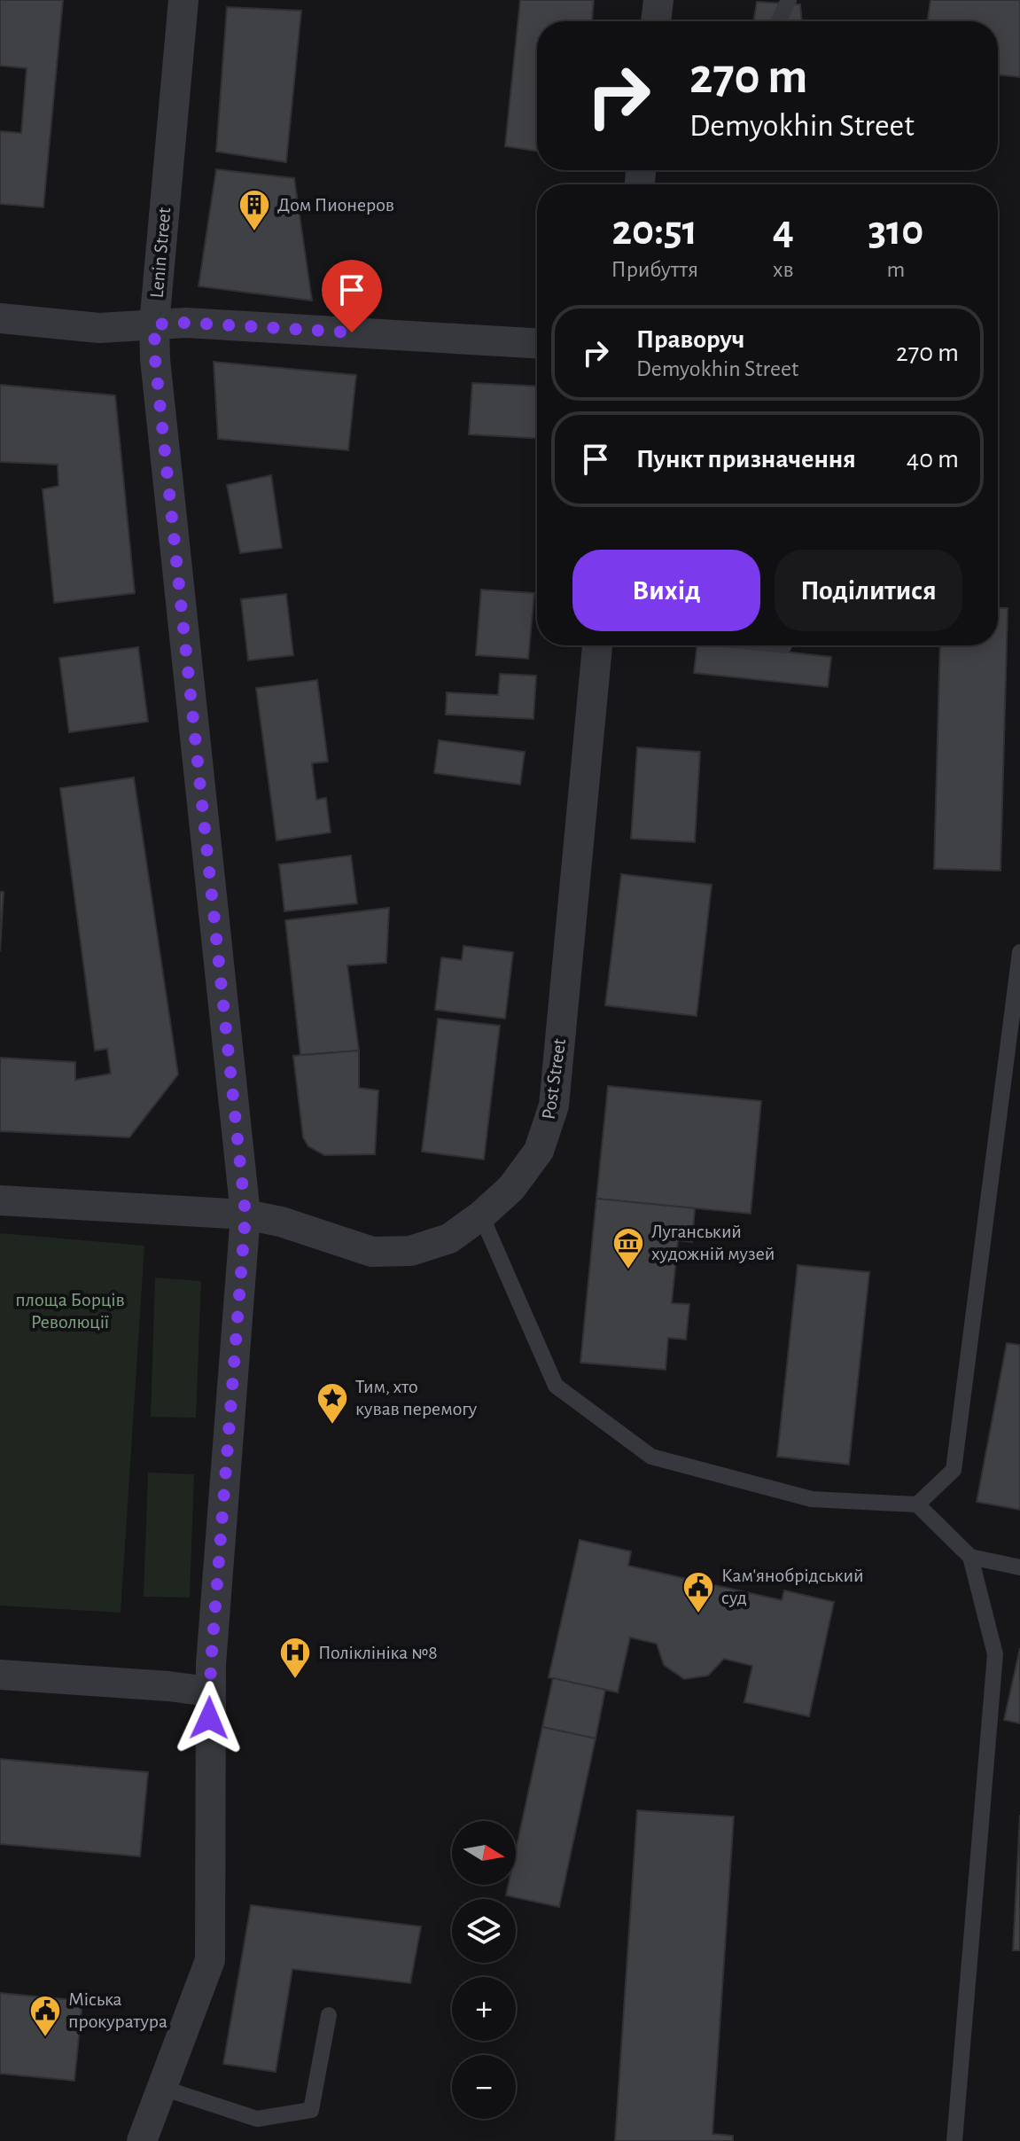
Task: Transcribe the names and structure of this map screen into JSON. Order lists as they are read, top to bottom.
{
  "streets": {
    "street": ["Lenin Street", "Post Street"]
  },
  "crossings": [
    ["Lenin Street", "Post Street"]
  ],
  "parks": ["площа Борців Революції"],
  "places": {
    "building": ["Дом Пионеров"],
    "museum": ["Луганський художній музей"],
    "place": ["Тим, хто кував перемогу"],
    "public building": ["Кам'янобрідський суд", "Міська прокуратура"],
    "hospital": ["Поліклініка №8"]
  },
  "north": "right",
  "page": {
    "turn": ["270 m", "Demyokhin Street"],
    "eta": [
      "20:51",
      "Прибуття",
      "4",
      "хв",
      "310",
      "m"
    ],
    "list": [
      {
        "name": "Праворуч",
        "note": "Demyokhin Street",
        "value": "270 m"
      },
      {
        "name": "Пункт призначення",
        "value": "40 m"
      }
    ],
    "buttons": ["Вихід", "Поділитися"],
    "map_buttons": ["+", "−"]
  }
}
